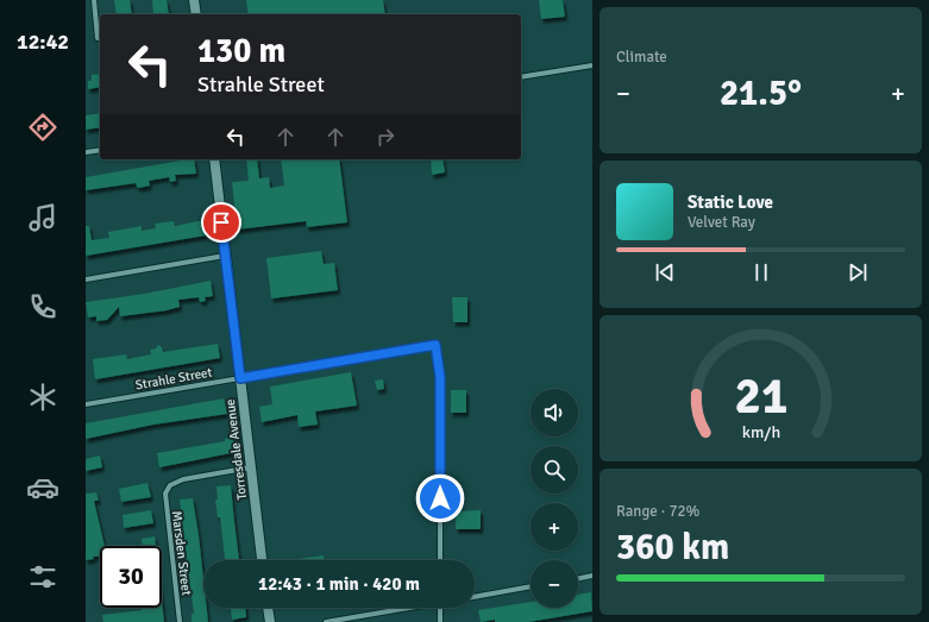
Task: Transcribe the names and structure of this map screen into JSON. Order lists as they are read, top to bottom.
{
  "streets": {
    "street": ["Strahle Street", "Torresdale Avenue", "Marsden Street"]
  },
  "crossings": [
    ["Strahle Street", "Torresdale Avenue"],
    ["Torresdale Avenue", "Marsden Street"]
  ],
  "page": {
    "tabs": "12:42",
    "tile": [
      "Climate",
      ["Range · 72%", "360 km"]
    ],
    "turn": ["130 m", "Strahle Street"],
    "heat": ["−", "21.5°", "+"],
    "song": ["Static Love", "Velvet Ray"],
    "map_buttons": ["+", "−"],
    "limit": "30",
    "trip": "12:43 · 1 min · 420 m",
    "gauge": ["21", "km/h"]
  }
}
